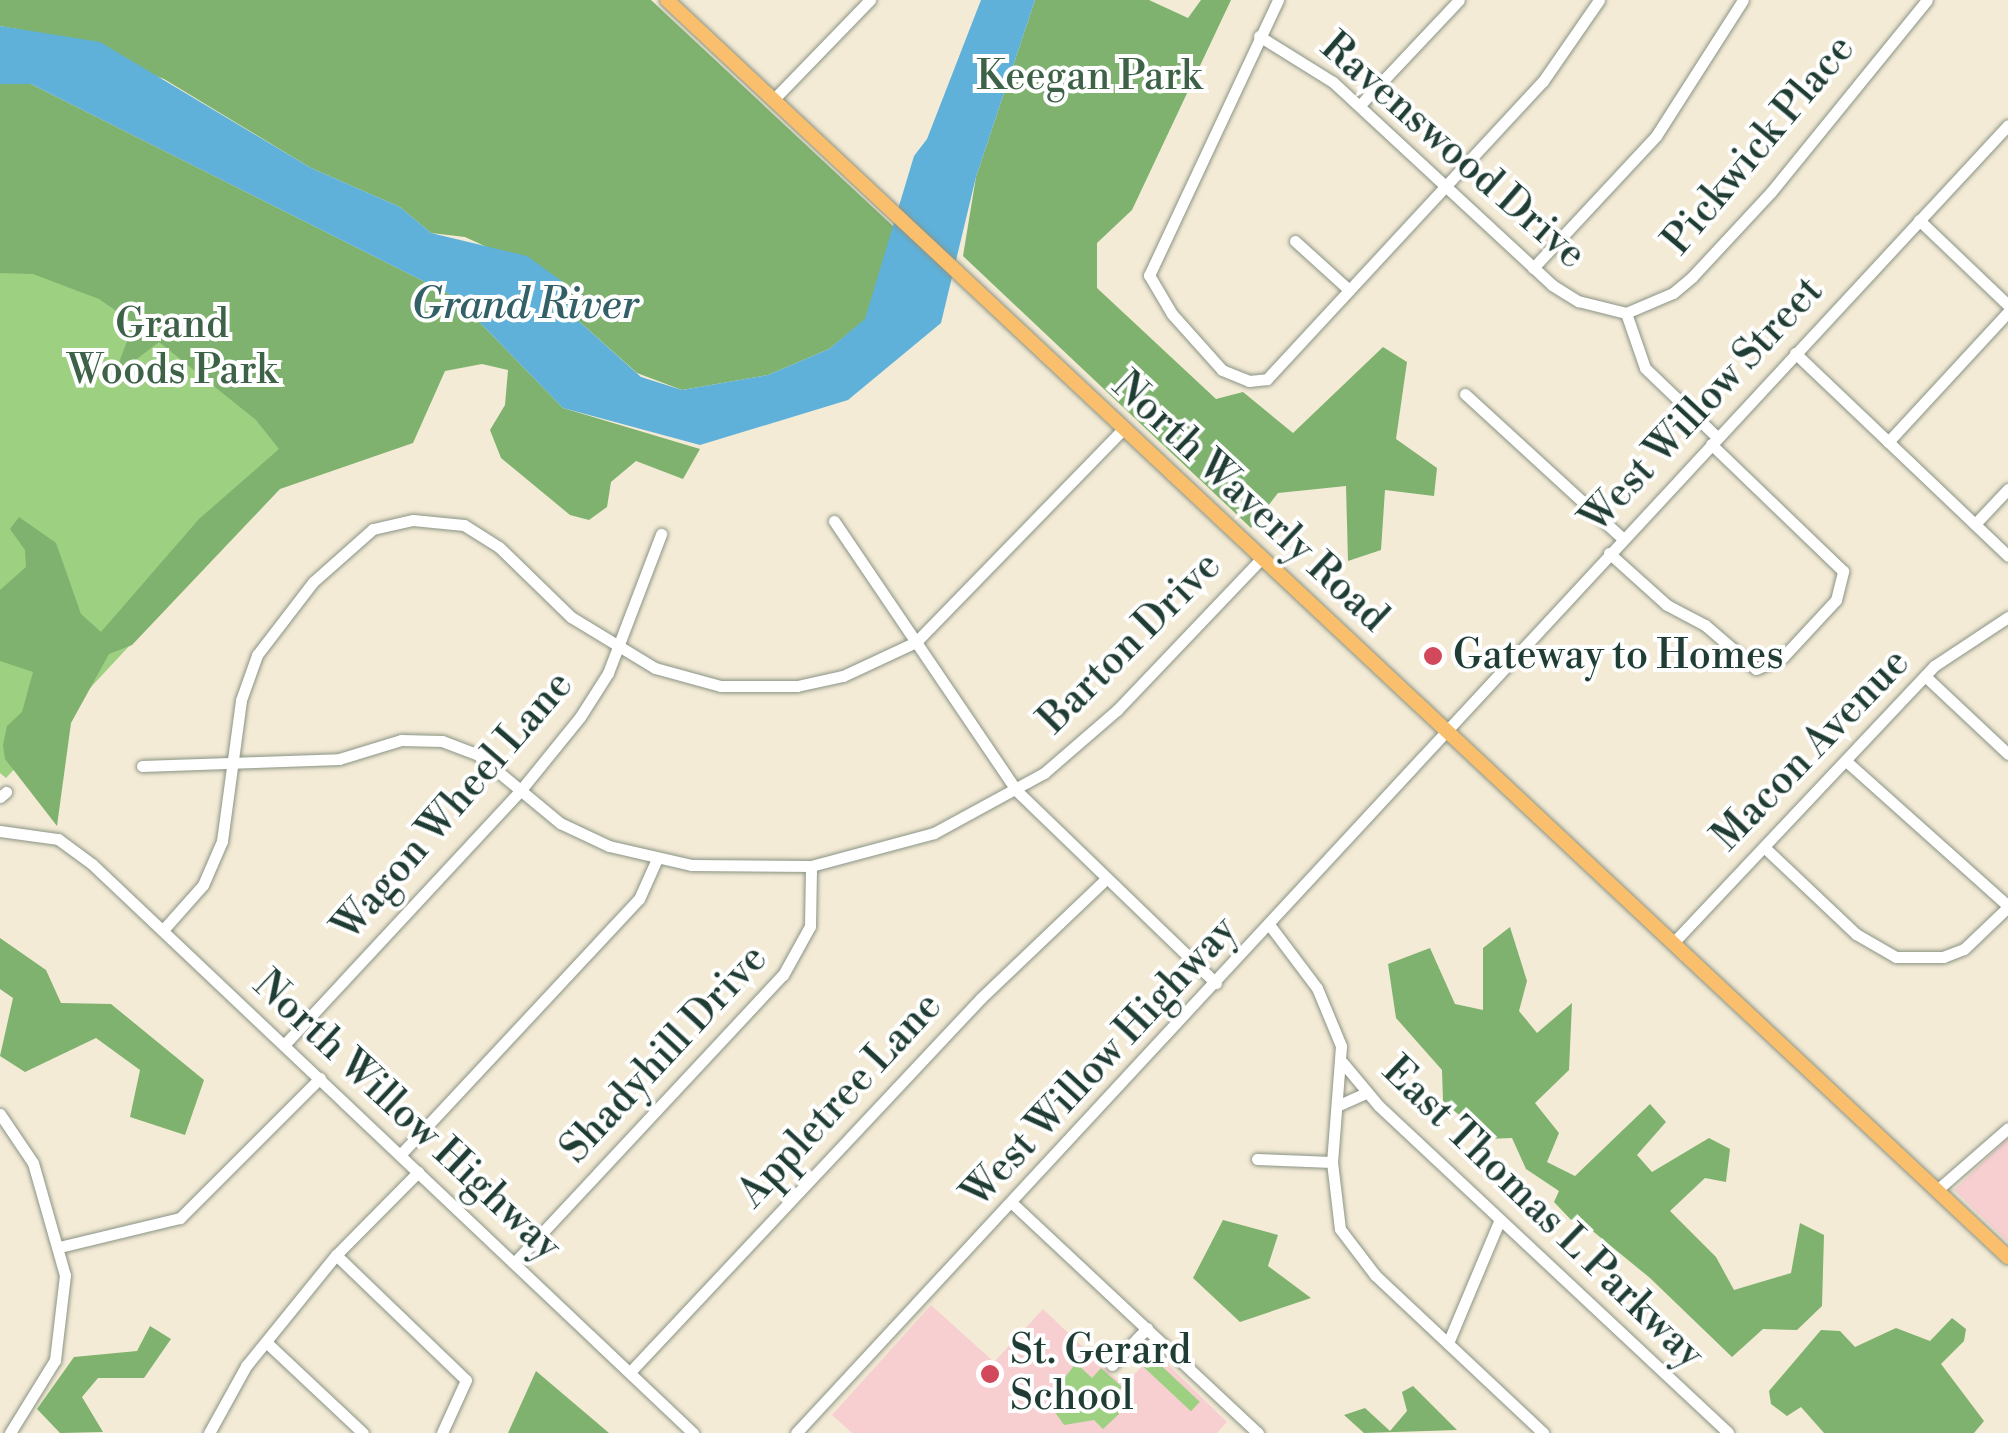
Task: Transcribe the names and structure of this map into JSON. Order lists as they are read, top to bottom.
{
  "streets": {
    "main road": ["North Waverly Road"],
    "street": [
      "Pickwick Place",
      "Ravenswood Drive",
      "West Willow Street",
      "Barton Drive",
      "Macon Avenue",
      "Wagon Wheel Lane",
      "Shadyhill Drive",
      "West Willow Highway",
      "Appletree Lane",
      "North Willow Highway",
      "East Thomas L Parkway"
    ]
  },
  "crossings": [
    ["Pickwick Place", "Ravenswood Drive"],
    ["West Willow Street", "North Waverly Road"],
    ["West Willow Street", "West Willow Highway"],
    ["North Waverly Road", "Barton Drive"],
    ["North Waverly Road", "Macon Avenue"],
    ["North Waverly Road", "West Willow Highway"],
    ["Barton Drive", "Wagon Wheel Lane"],
    ["Barton Drive", "Shadyhill Drive"],
    ["Wagon Wheel Lane", "North Willow Highway"],
    ["Shadyhill Drive", "North Willow Highway"],
    ["West Willow Highway", "East Thomas L Parkway"],
    ["Appletree Lane", "North Willow Highway"]
  ],
  "water": ["Grand River"],
  "parks": ["Keegan Park", "Grand Woods Park"],
  "places": ["Gateway to Homes", "St. Gerard School"]
}
